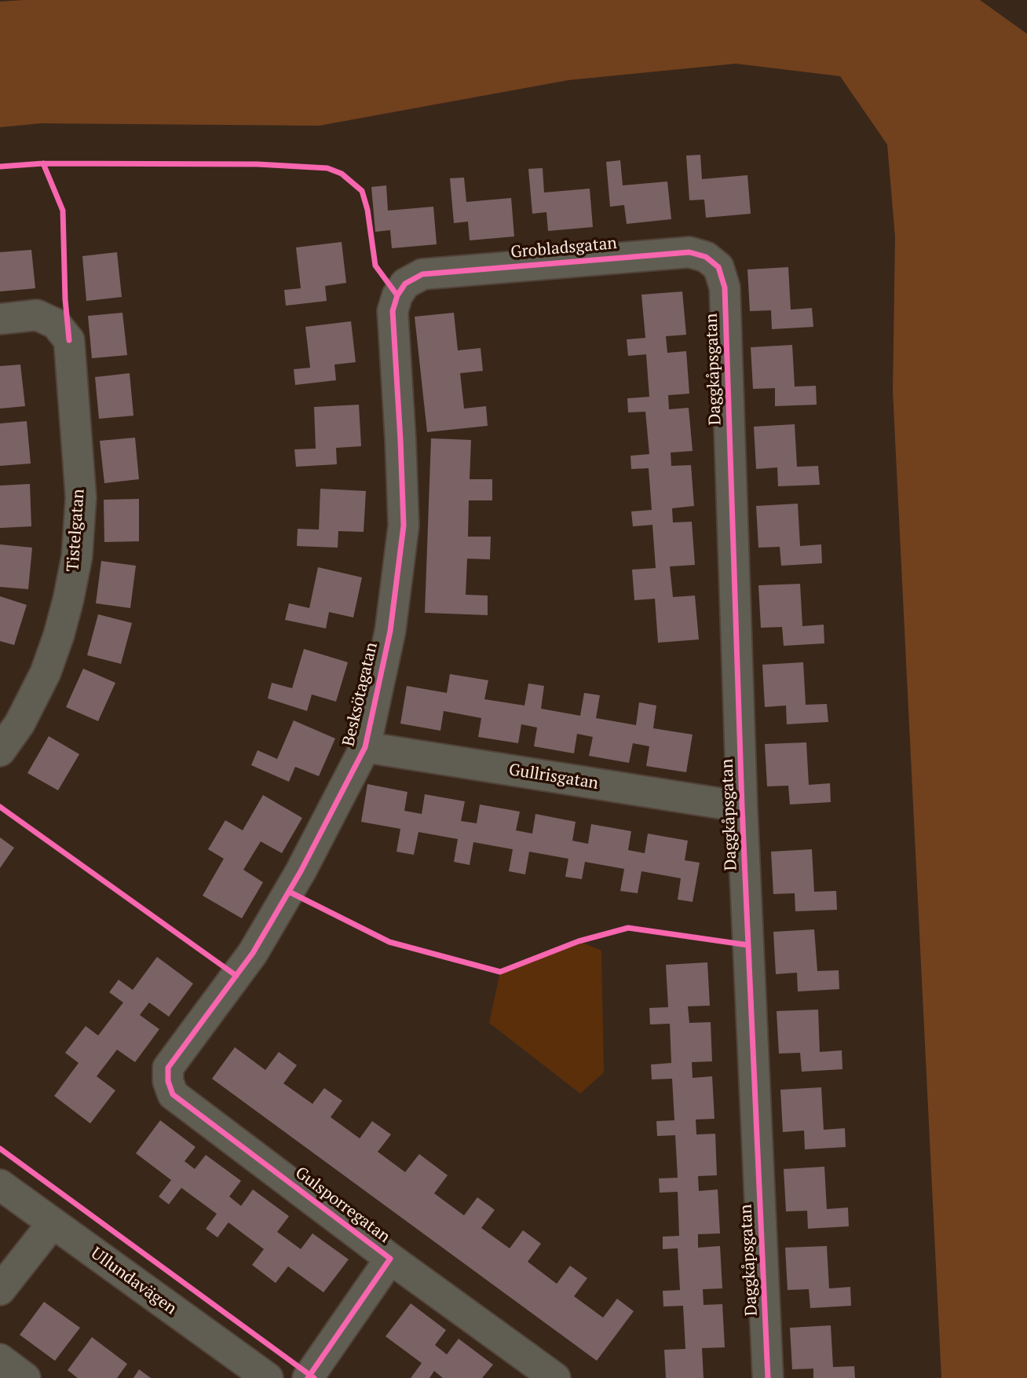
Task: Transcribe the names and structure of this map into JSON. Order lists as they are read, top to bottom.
{
  "streets": {
    "street": [
      "Grobladsgatan",
      "Daggkåpsgatan",
      "Tistelgatan",
      "Besksötagatan",
      "Gullrisgatan",
      "Gulsporregatan",
      "Ullundavägen"
    ]
  },
  "crossings": [
    ["Grobladsgatan", "Daggkåpsgatan"],
    ["Grobladsgatan", "Besksötagatan"],
    ["Daggkåpsgatan", "Gullrisgatan"],
    ["Besksötagatan", "Gullrisgatan"],
    ["Besksötagatan", "Gulsporregatan"]
  ]
}
